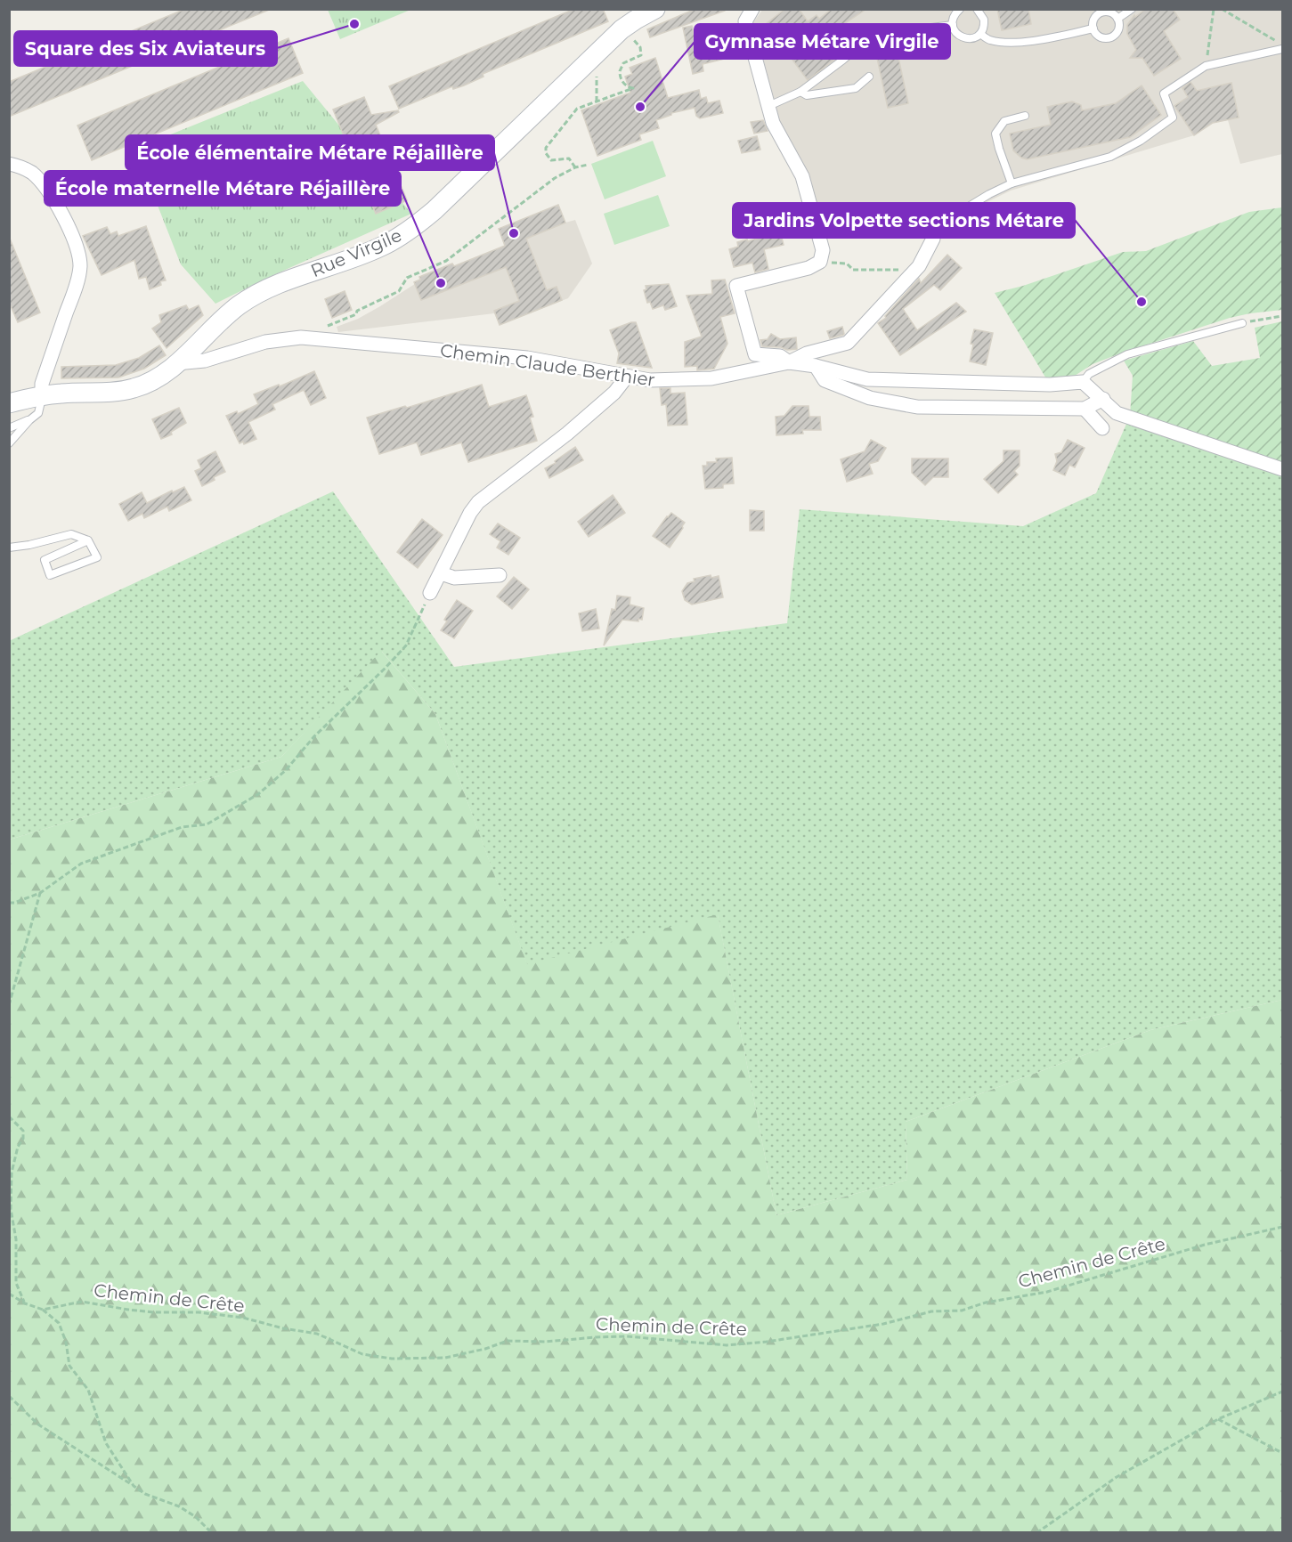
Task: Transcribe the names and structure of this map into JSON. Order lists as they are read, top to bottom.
{
  "streets": {
    "street": ["Rue Virgile", "Chemin Claude Berthier"],
    "path": ["Chemin de Crête"]
  },
  "crossings": [
    ["Rue Virgile", "Chemin Claude Berthier"]
  ],
  "places": [
    "Square des Six Aviateurs",
    "Gymnase Métare Virgile",
    "École élémentaire Métare Réjaillère",
    "École maternelle Métare Réjaillère",
    "Jardins Volpette sections Métare"
  ]
}
